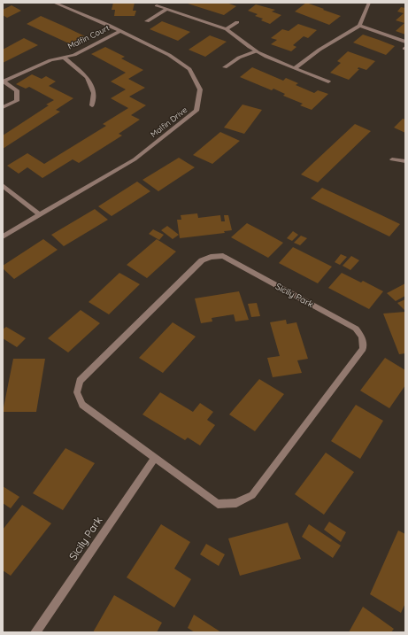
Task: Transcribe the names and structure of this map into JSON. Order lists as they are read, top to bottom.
{
  "streets": {
    "street": ["Malfin Court", "Malfin Drive", "Sicily Park"]
  },
  "crossings": [
    ["Malfin Court", "Malfin Drive"]
  ]
}
